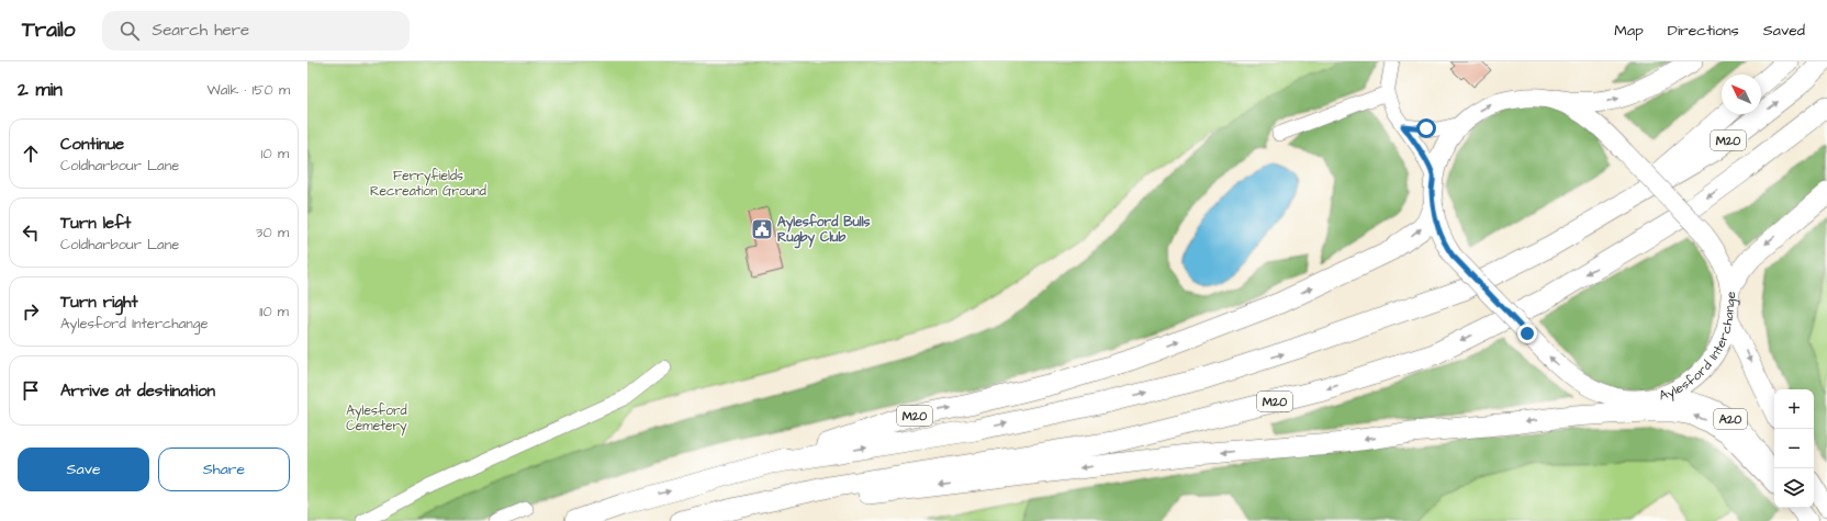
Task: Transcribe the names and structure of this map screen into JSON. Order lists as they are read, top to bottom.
{
  "streets": {
    "highway": ["M20"],
    "main road": ["Aylesford Interchange", "A20"]
  },
  "crossings": [
    ["M20", "Aylesford Interchange"],
    ["Aylesford Interchange", "A20"]
  ],
  "parks": ["Ferryfields Recreation Ground", "Aylesford Cemetery"],
  "places": {
    "public building": ["Aylesford Bulls Rugby Club"]
  },
  "north": "top left",
  "page": {
    "header": "Trailo",
    "search": "Search here",
    "nav": ["Map", "Directions", "Saved"],
    "heading": ["2 min", "Walk · 150 m"],
    "list": [
      ["Continue", "Coldharbour Lane", "10 m"],
      ["Turn left", "Coldharbour Lane", "30 m"],
      ["Turn right", "Aylesford Interchange", "110 m"],
      "Arrive at destination"
    ],
    "map_buttons": ["+", "−"],
    "buttons": ["Save", "Share"]
  }
}
